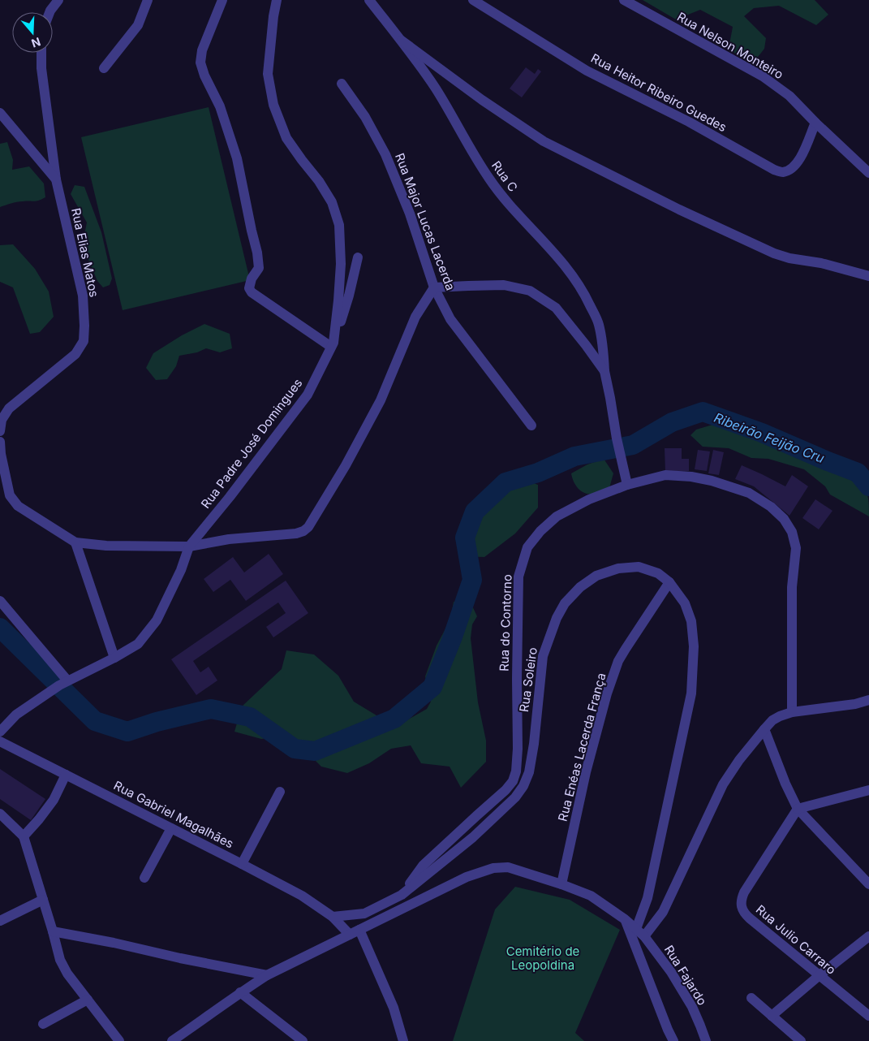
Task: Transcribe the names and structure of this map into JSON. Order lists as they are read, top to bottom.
{
  "streets": {
    "street": [
      "Rua Nelson Monteiro",
      "Rua Heitor Ribeiro Guedes",
      "Rua C",
      "Rua Major Lucas Lacerda",
      "Rua Elias Matos",
      "Rua Padre José Domingues",
      "Rua do Contorno",
      "Rua Soleiro",
      "Rua Enéas Lacerda França",
      "Rua Gabriel Magalhães",
      "Rua Julio Carraro",
      "Rua Fajardo"
    ]
  },
  "crossings": [
    ["Rua Nelson Monteiro", "Rua Heitor Ribeiro Guedes"],
    ["Rua C", "Rua do Contorno"],
    ["Rua do Contorno", "Rua Soleiro"],
    ["Rua Soleiro", "Rua Enéas Lacerda França"],
    ["Rua Soleiro", "Rua Gabriel Magalhães"],
    ["Rua Soleiro", "Rua Fajardo"],
    ["Rua Enéas Lacerda França", "Rua Fajardo"],
    ["Rua Gabriel Magalhães", "Rua Fajardo"]
  ],
  "water": ["Ribeirão Feijão Cru"],
  "parks": ["Cemitério de Leopoldina"],
  "north": "bottom"
}
